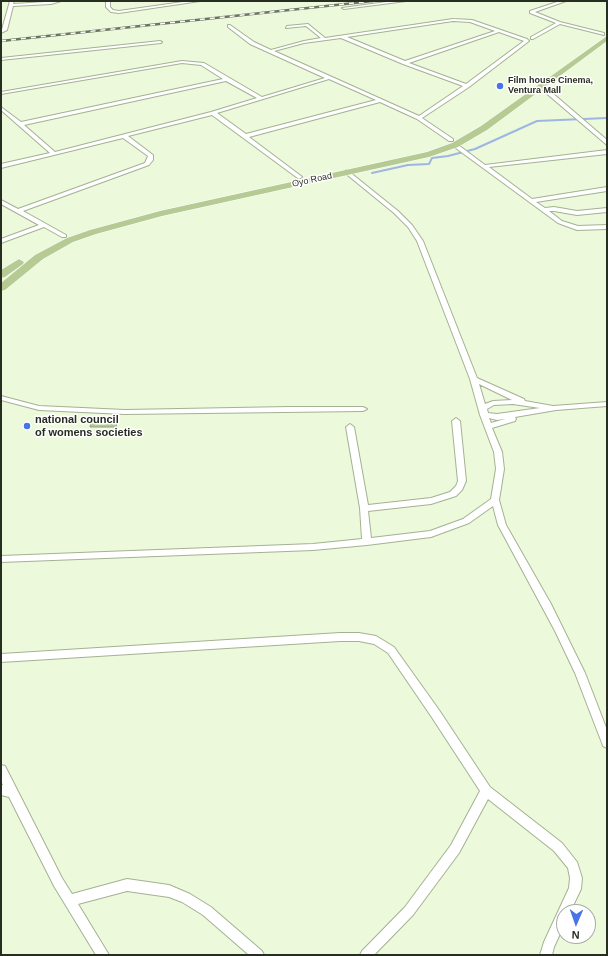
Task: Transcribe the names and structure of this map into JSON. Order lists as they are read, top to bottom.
{
  "streets": {
    "main road": ["Oyo Road"]
  },
  "places": ["Film house Cinema, Ventura Mall", "national council of womens societies"],
  "north": "bottom"
}
